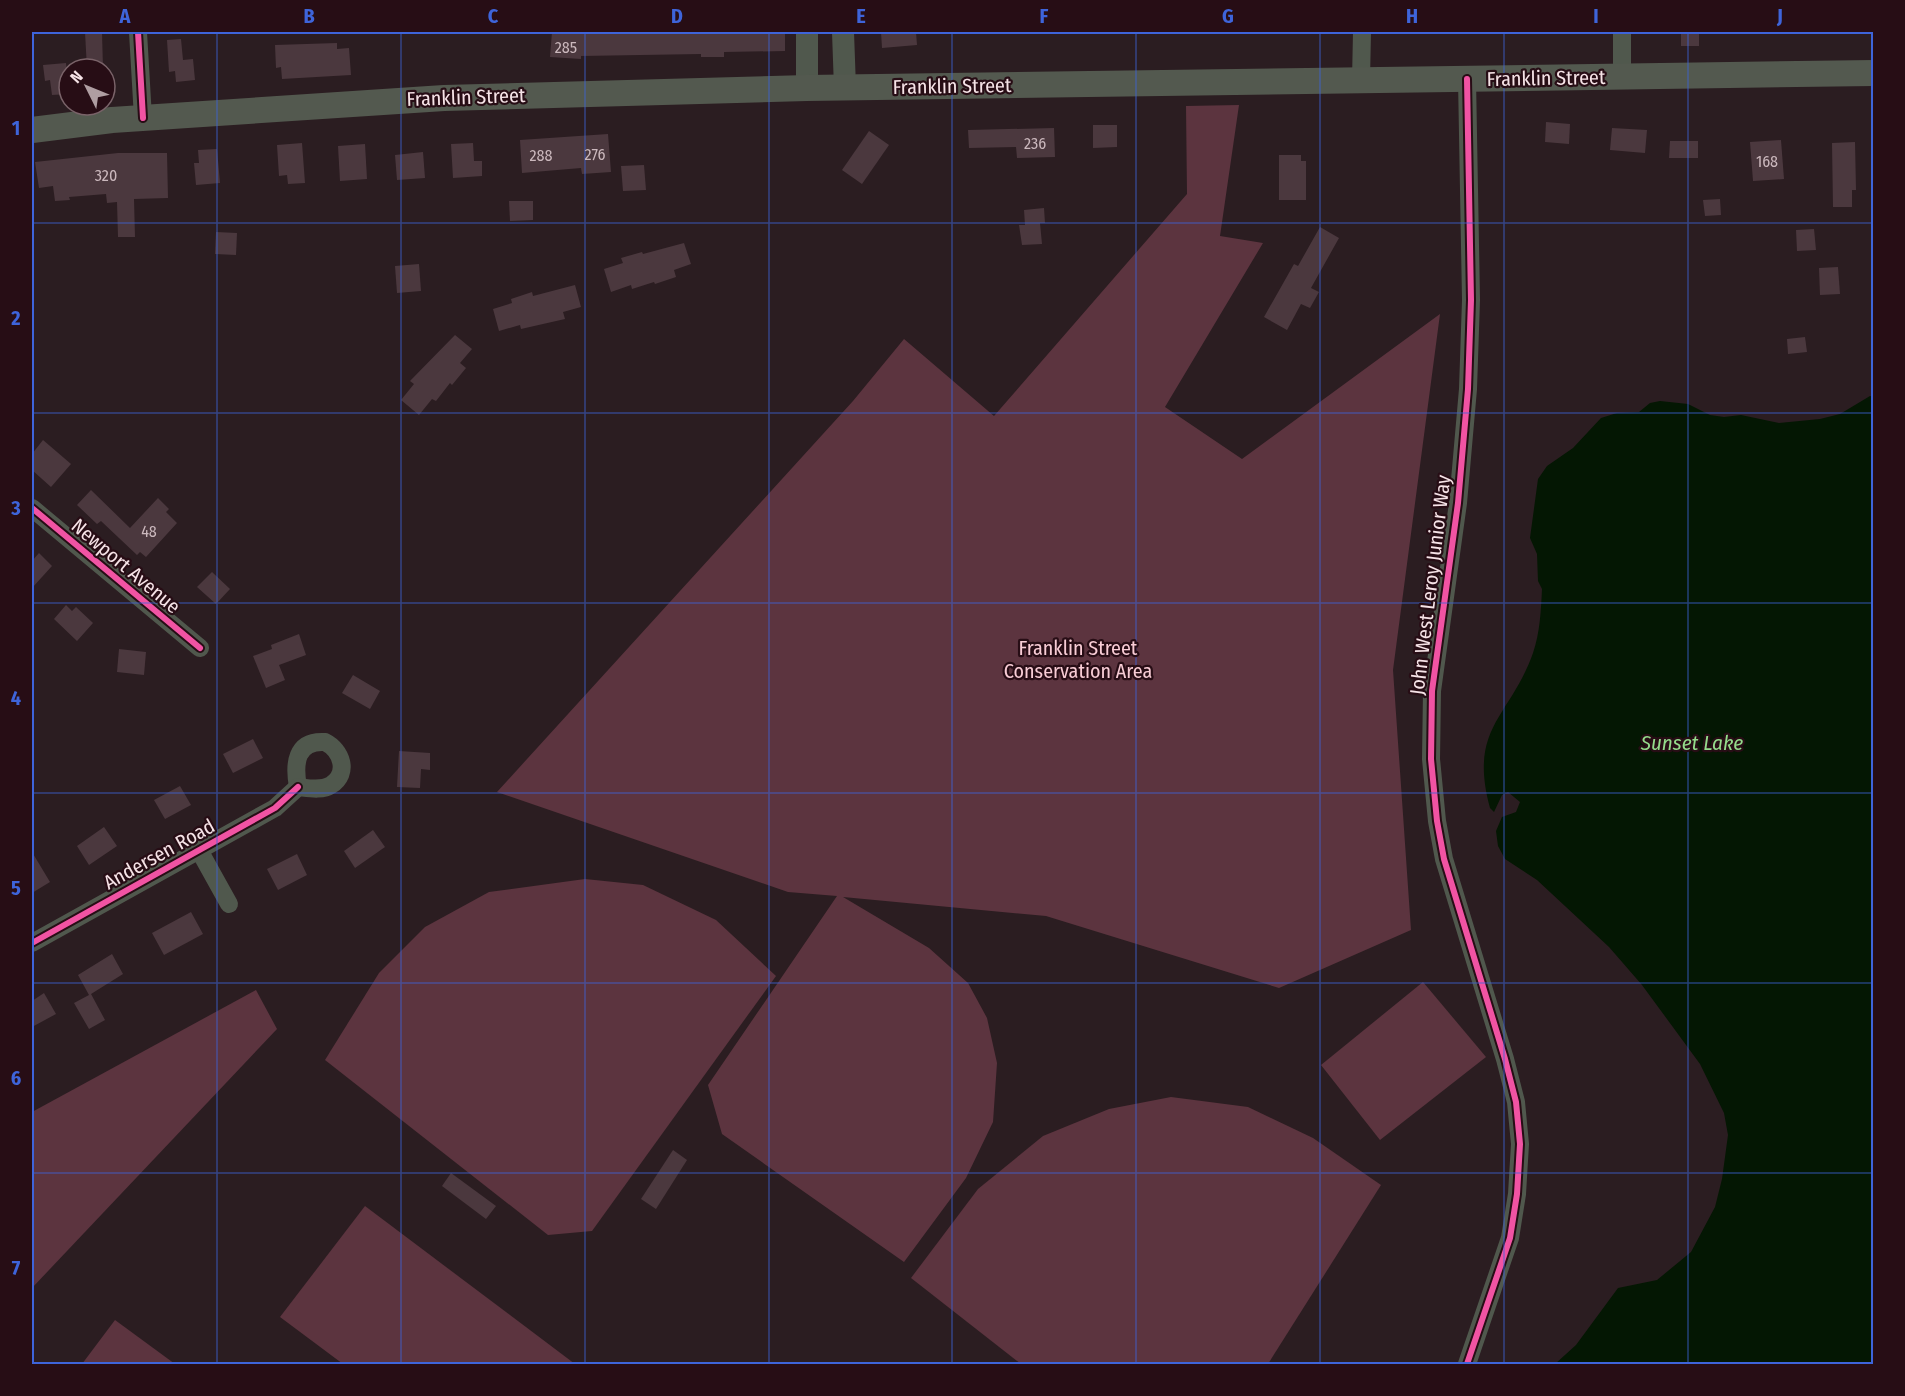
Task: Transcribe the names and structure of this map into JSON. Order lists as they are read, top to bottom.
{
  "streets": {
    "main road": ["Franklin Street"],
    "street": ["Newport Avenue", "John West Leroy Junior Way", "Andersen Road"]
  },
  "crossings": [
    ["Franklin Street", "John West Leroy Junior Way"]
  ],
  "water": ["Sunset Lake"],
  "parks": ["Franklin Street Conservation Area"],
  "house_numbers": [
    "285",
    "236",
    "276",
    "288",
    "168",
    "320",
    "48"
  ],
  "north": "top left",
  "grid": {
    "columns": [
      "A",
      "B",
      "C",
      "D",
      "E",
      "F",
      "G",
      "H",
      "I",
      "J"
    ],
    "rows": [
      "1",
      "2",
      "3",
      "4",
      "5",
      "6",
      "7"
    ]
  }
}
